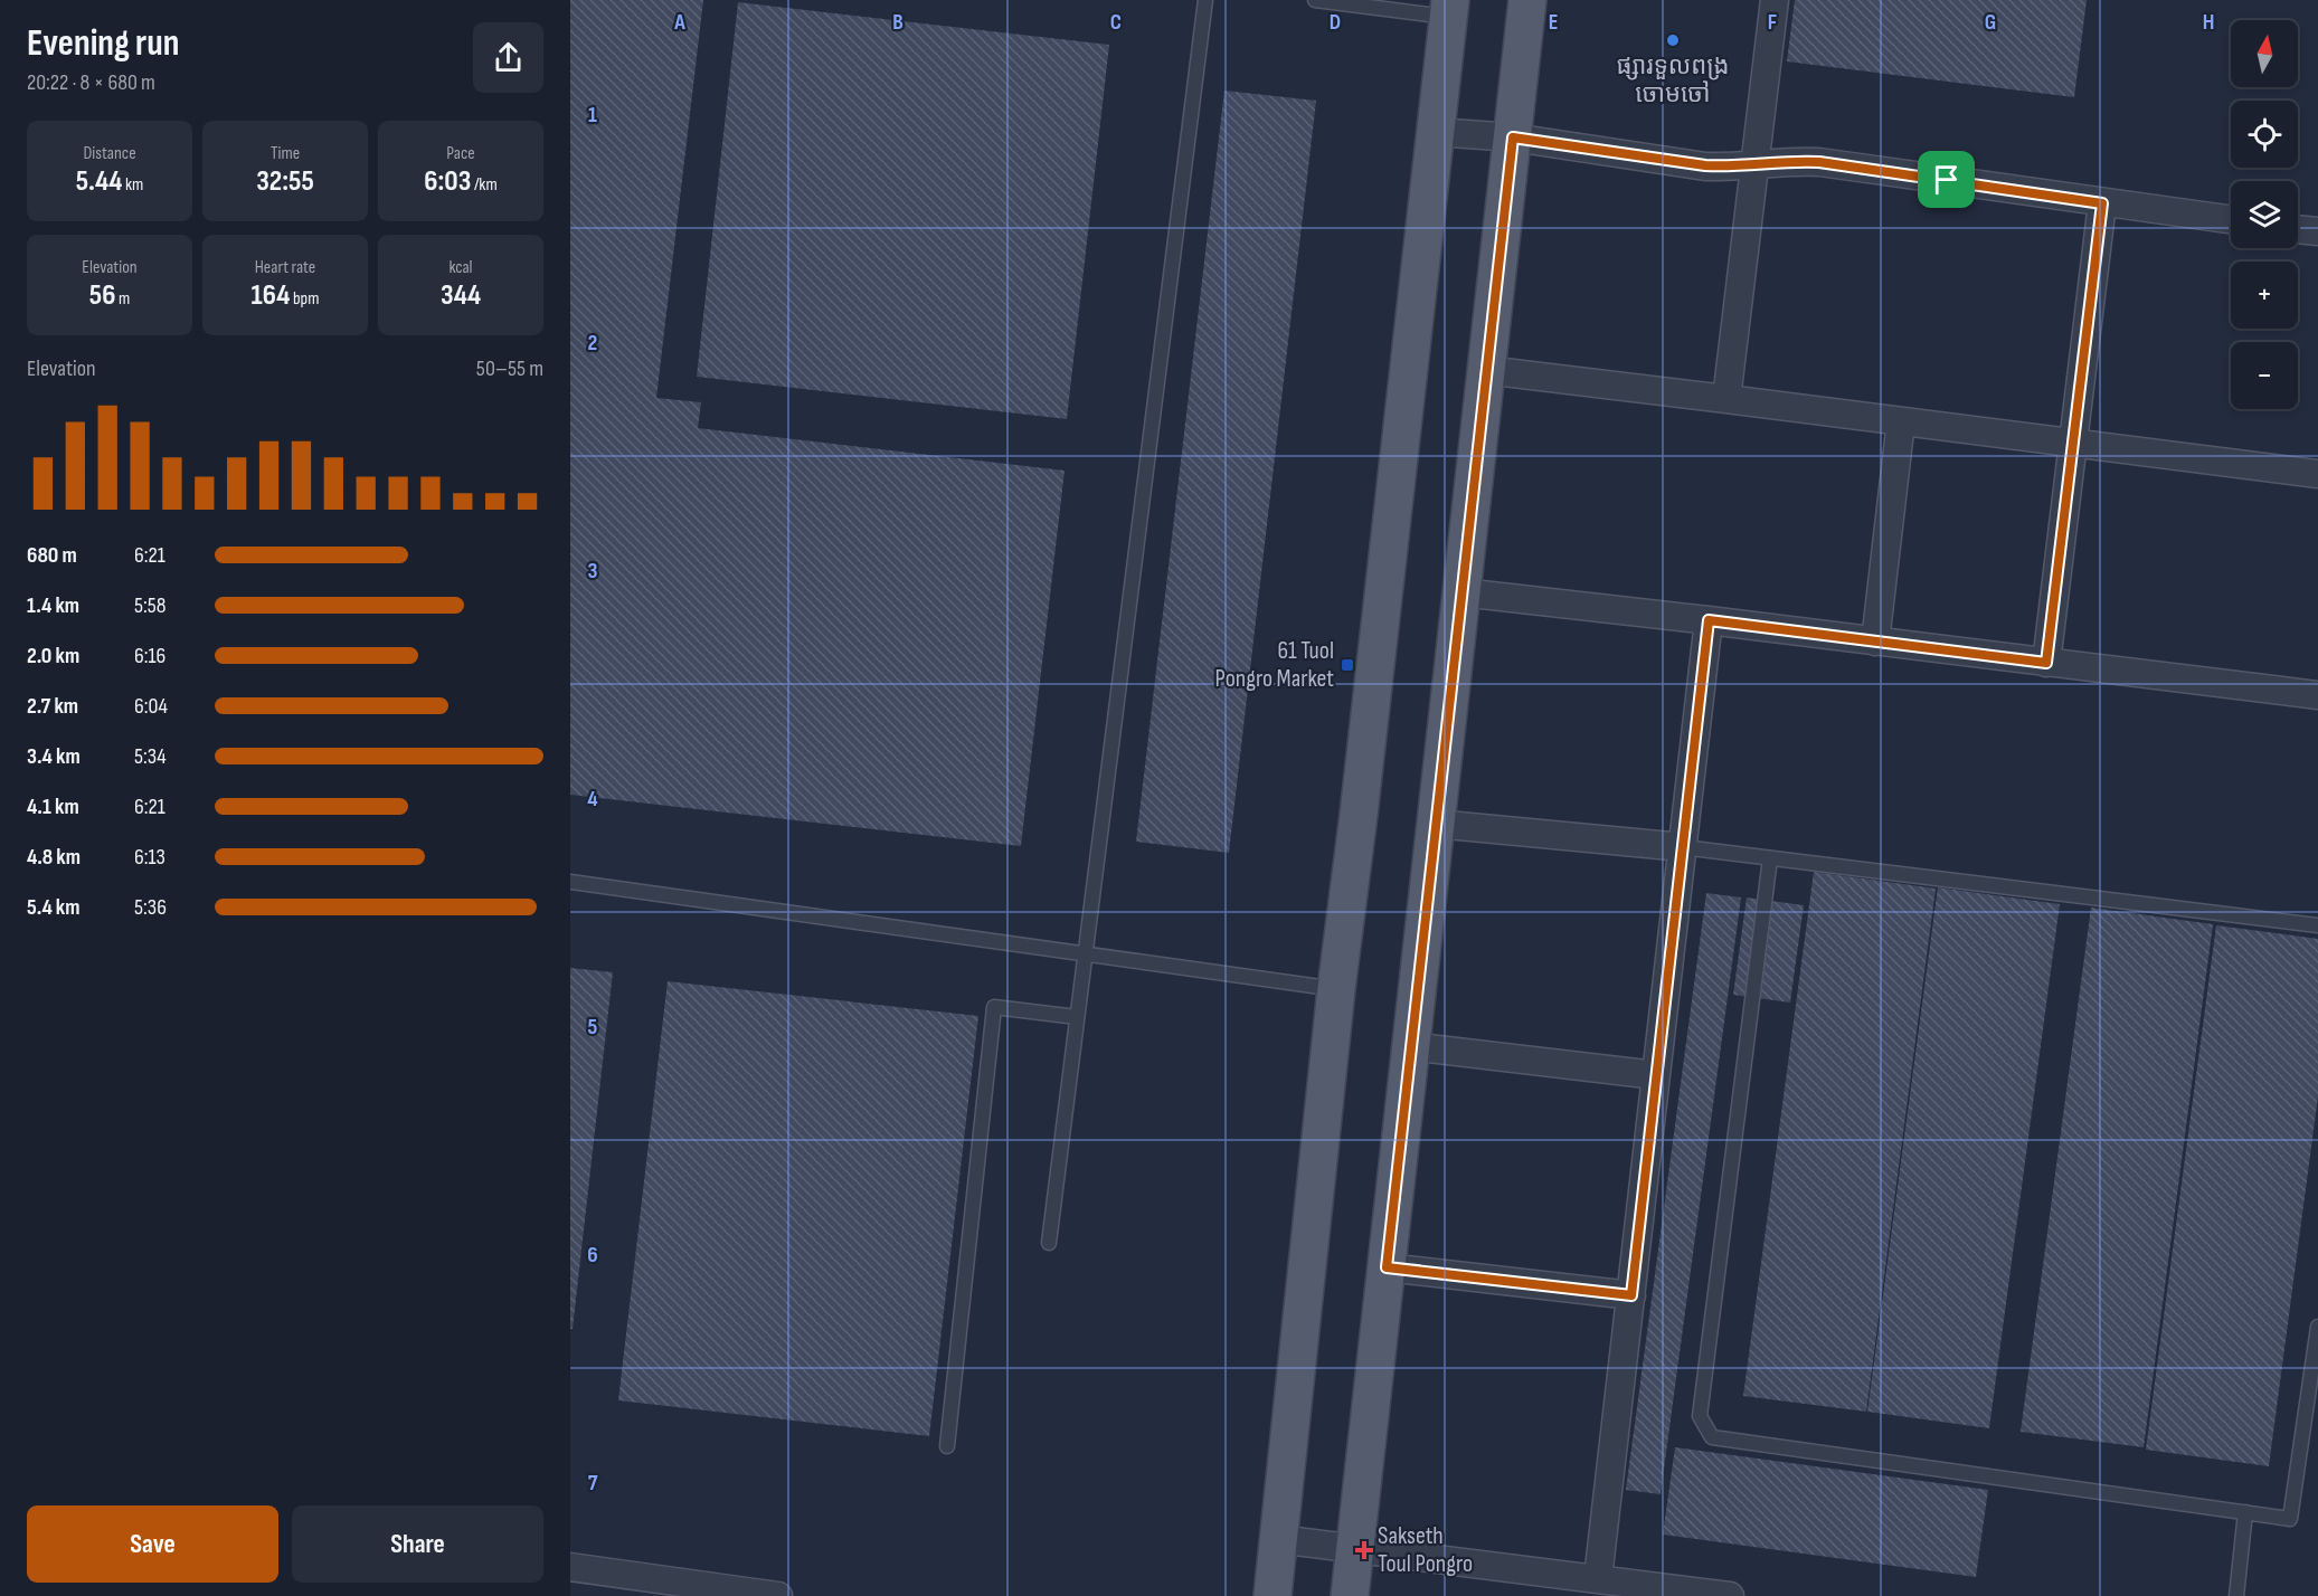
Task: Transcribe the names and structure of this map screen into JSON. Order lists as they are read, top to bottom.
{
  "places": {
    "other": ["ផ្សារទួលពង្រ ចោមចៅ"],
    "transit": ["61 Tuol Pongro Market"],
    "health": ["Sakseth Toul Pongro"]
  },
  "north": "top",
  "page": {
    "heading": ["Evening run", "20:22 · 8 × 680 m"],
    "map_buttons": ["+", "−"],
    "stats": [
      ["Distance", "5.44 km"],
      ["Time", "32:55"],
      ["Pace", "6:03 /km"],
      ["Elevation", "56 m"],
      ["Heart rate", "164 bpm"],
      ["kcal", "344"]
    ],
    "chart": ["Elevation", "50–55 m"],
    "list": [
      {
        "name": "680 m",
        "note": "6:21"
      },
      {
        "name": "1.4 km",
        "note": "5:58"
      },
      {
        "name": "2.0 km",
        "note": "6:16"
      },
      {
        "name": "2.7 km",
        "note": "6:04"
      },
      {
        "name": "3.4 km",
        "note": "5:34"
      },
      {
        "name": "4.1 km",
        "note": "6:21"
      },
      {
        "name": "4.8 km",
        "note": "6:13"
      },
      {
        "name": "5.4 km",
        "note": "5:36"
      }
    ],
    "buttons": ["Save", "Share"]
  },
  "grid": {
    "columns": [
      "A",
      "B",
      "C",
      "D",
      "E",
      "F",
      "G",
      "H"
    ],
    "rows": [
      "1",
      "2",
      "3",
      "4",
      "5",
      "6",
      "7"
    ]
  }
}
